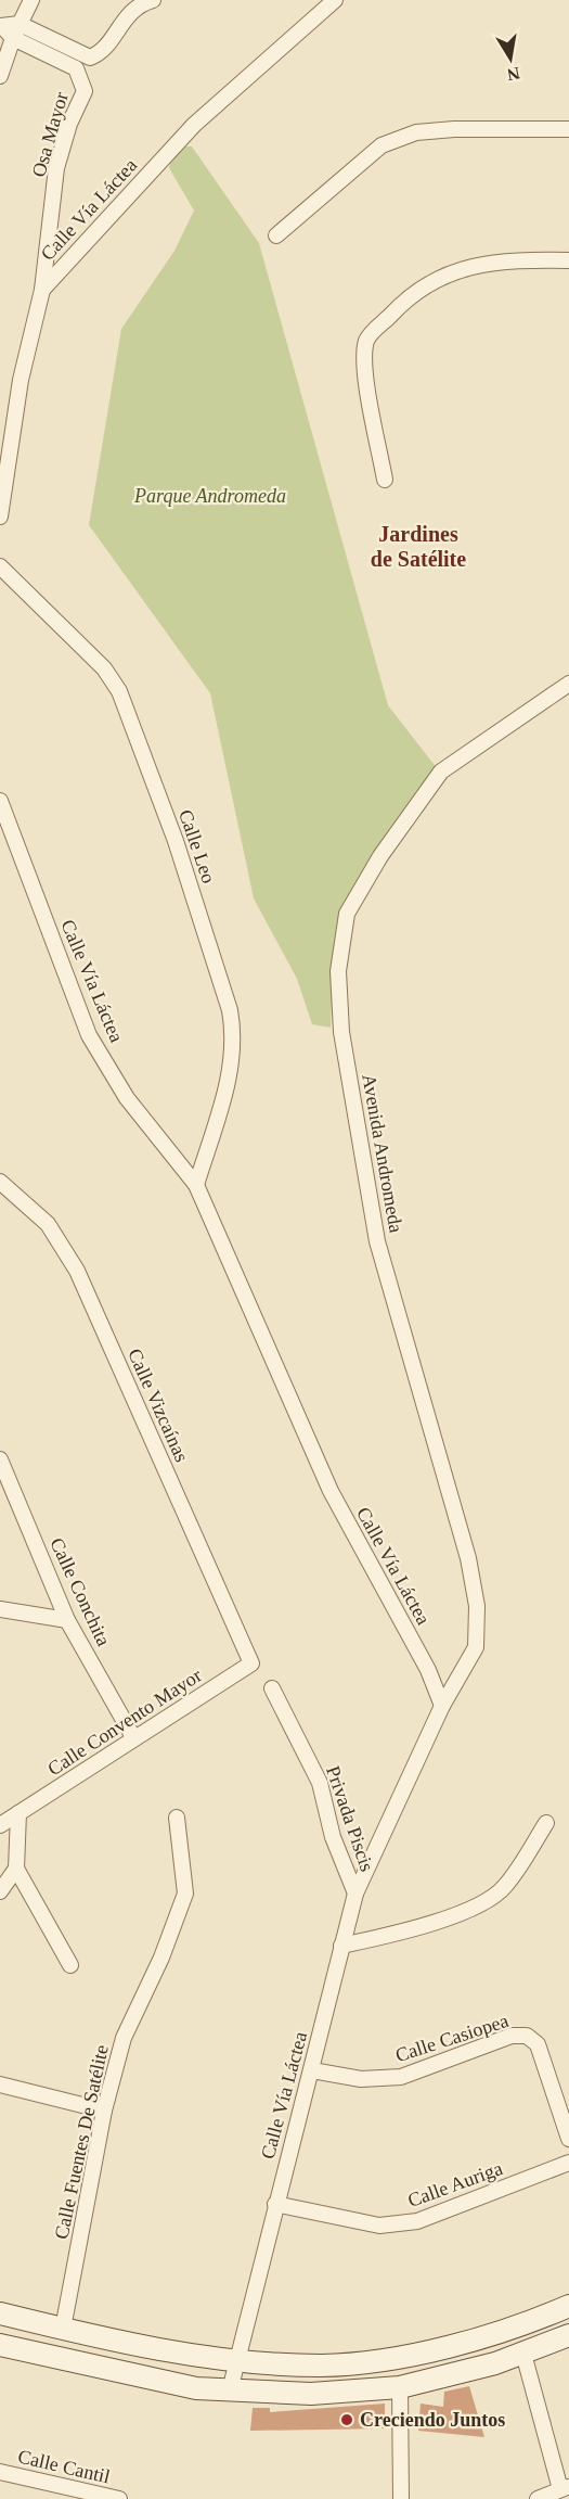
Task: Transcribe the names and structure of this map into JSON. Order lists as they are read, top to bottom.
{
  "streets": {
    "street": [
      "Osa Mayor",
      "Calle Vía Láctea",
      "Calle Leo",
      "Avenida Andromeda",
      "Calle Vizcaínas",
      "Calle Conchita",
      "Calle Convento Mayor",
      "Privada Piscis",
      "Calle Casiopea",
      "Calle Fuentes De Satélite",
      "Calle Auriga",
      "Calle Cantil"
    ]
  },
  "crossings": [
    ["Osa Mayor", "Calle Vía Láctea"],
    ["Calle Vía Láctea", "Calle Leo"],
    ["Calle Vía Láctea", "Avenida Andromeda"],
    ["Calle Vía Láctea", "Privada Piscis"],
    ["Calle Vía Láctea", "Calle Casiopea"],
    ["Calle Vía Láctea", "Calle Auriga"],
    ["Calle Vizcaínas", "Calle Convento Mayor"],
    ["Calle Conchita", "Calle Convento Mayor"]
  ],
  "districts": ["Jardines de Satélite"],
  "parks": ["Parque Andromeda"],
  "places": ["Creciendo Juntos"],
  "north": "bottom"
}
